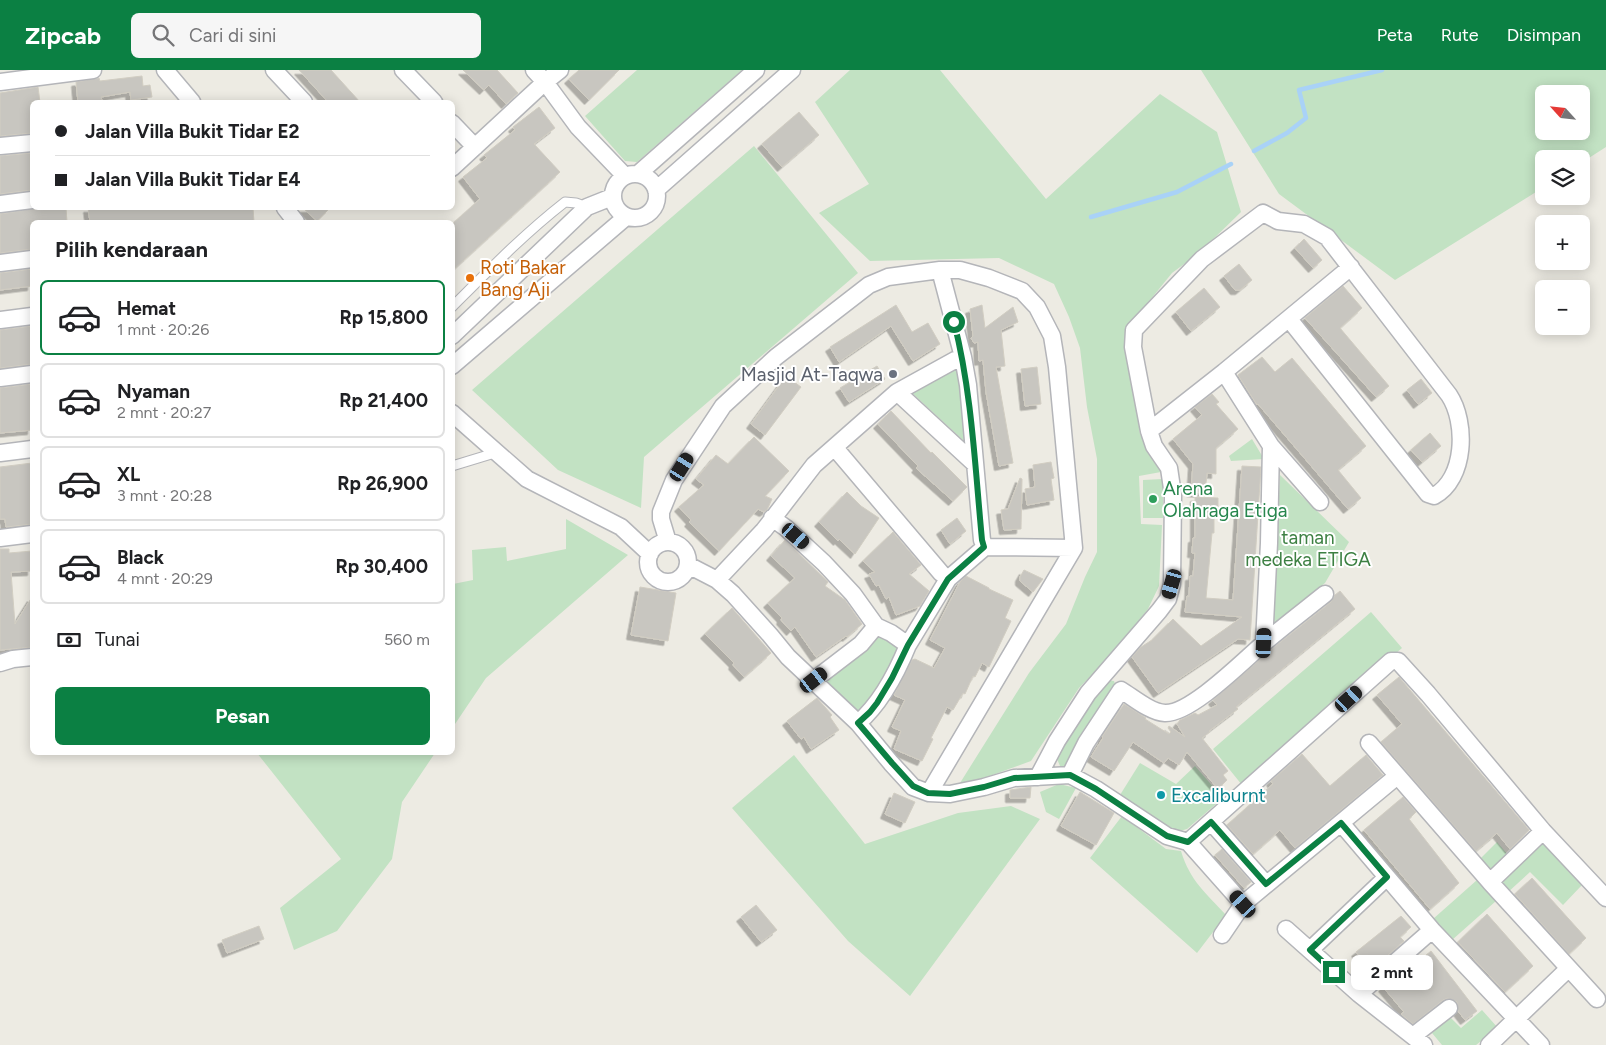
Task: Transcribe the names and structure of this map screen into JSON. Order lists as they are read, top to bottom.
{
  "parks": ["taman medeka ETIGA"],
  "places": [
    "Roti Bakar Bang Aji",
    "Masjid At-Taqwa",
    "Arena Olahraga Etiga",
    "Excaliburnt"
  ],
  "north": "top left",
  "page": {
    "header": "Zipcab",
    "search": "Cari di sini",
    "nav": ["Peta", "Rute", "Disimpan"],
    "map_buttons": ["+", "−"],
    "banner": ["Jalan Villa Bukit Tidar E2", "Jalan Villa Bukit Tidar E4"],
    "heading": "Pilih kendaraan",
    "list": [
      {
        "name": "Hemat",
        "note": "1 mnt · 20:26",
        "value": "Rp 15,800"
      },
      {
        "name": "Nyaman",
        "note": "2 mnt · 20:27",
        "value": "Rp 21,400"
      },
      {
        "name": "XL",
        "note": "3 mnt · 20:28",
        "value": "Rp 26,900"
      },
      {
        "name": "Black",
        "note": "4 mnt · 20:29",
        "value": "Rp 30,400"
      }
    ],
    "pay": ["Tunai", "560 m"],
    "buttons": "Pesan",
    "bubble": "2 mnt"
  }
}
